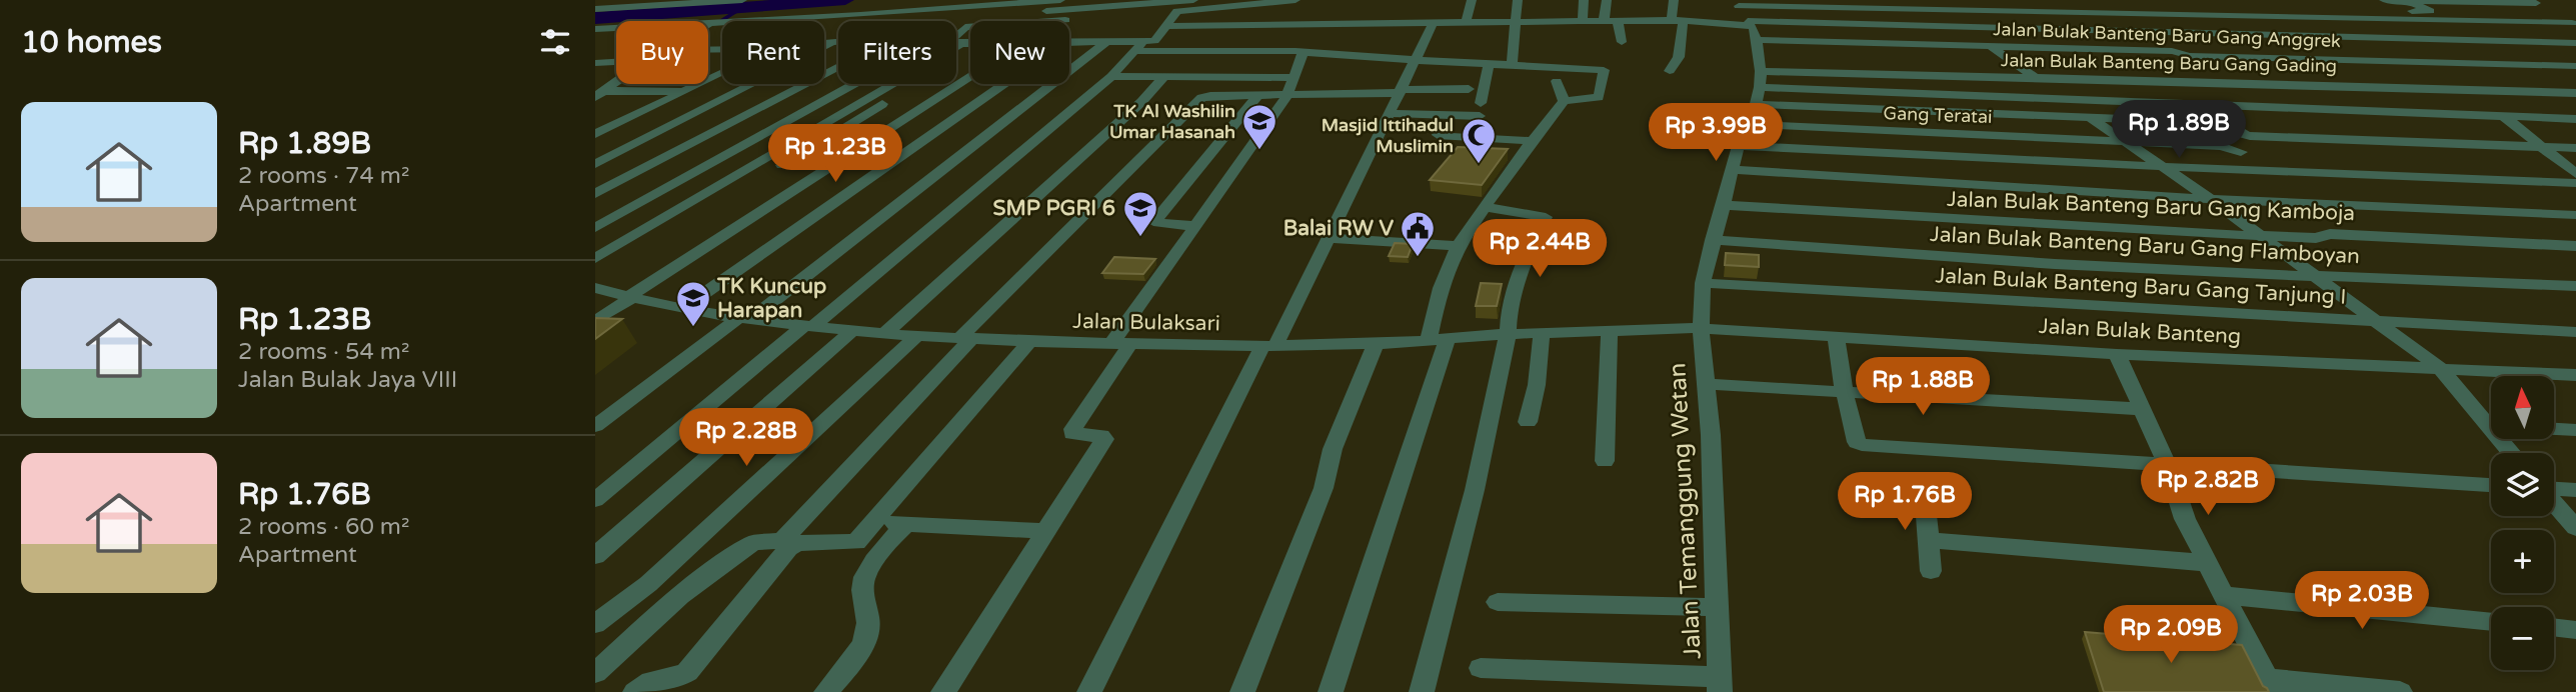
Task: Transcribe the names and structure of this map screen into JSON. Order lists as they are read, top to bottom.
{
  "streets": {
    "street": [
      "Jalan Bulak Banteng Baru Gang Anggrek",
      "Jalan Bulak Banteng Baru Gang Gading",
      "Gang Teratai",
      "Jalan Bulak Banteng Baru Gang Kamboja",
      "Jalan Bulak Banteng Baru Gang Flamboyan",
      "Jalan Bulak Banteng Baru Gang Tanjung I",
      "Jalan Bulaksari",
      "Jalan Bulak Banteng",
      "Jalan Temanggung Wetan"
    ]
  },
  "crossings": [
    ["Jalan Bulak Banteng Baru Gang Anggrek", "Jalan Temanggung Wetan"],
    ["Jalan Bulak Banteng Baru Gang Gading", "Jalan Temanggung Wetan"],
    ["Gang Teratai", "Jalan Temanggung Wetan"],
    ["Jalan Bulak Banteng Baru Gang Kamboja", "Jalan Temanggung Wetan"],
    ["Jalan Bulak Banteng Baru Gang Flamboyan", "Jalan Temanggung Wetan"],
    ["Jalan Bulak Banteng Baru Gang Tanjung I", "Jalan Temanggung Wetan"],
    ["Jalan Bulaksari", "Jalan Bulak Banteng"],
    ["Jalan Bulaksari", "Jalan Temanggung Wetan"],
    ["Jalan Bulak Banteng", "Jalan Temanggung Wetan"]
  ],
  "places": {
    "school or university": ["TK Al Washilin Umar Hasanah", "SMP PGRI 6", "TK Kuncup Harapan"],
    "mosque": ["Masjid Ittihadul Muslimin"],
    "public building": ["Balai RW V"]
  },
  "north": "top",
  "page": {
    "heading": "10 homes",
    "chip": [
      "Buy",
      "Rent",
      "Filters",
      "New"
    ],
    "list": [
      {
        "name": "Rp 1.89B",
        "note": "2 rooms · 74 m² · Apartment"
      },
      {
        "name": "Rp 1.23B",
        "note": "2 rooms · 54 m² · Jalan Bulak Jaya VIII"
      },
      {
        "name": "Rp 1.76B",
        "note": "2 rooms · 60 m² · Apartment"
      }
    ],
    "price": [
      "Rp 1.89B",
      "Rp 3.99B",
      "Rp 1.23B",
      "Rp 2.44B",
      "Rp 1.88B",
      "Rp 2.28B",
      "Rp 2.82B",
      "Rp 1.76B",
      "Rp 2.03B",
      "Rp 2.09B"
    ],
    "map_buttons": ["+", "−"]
  }
}
